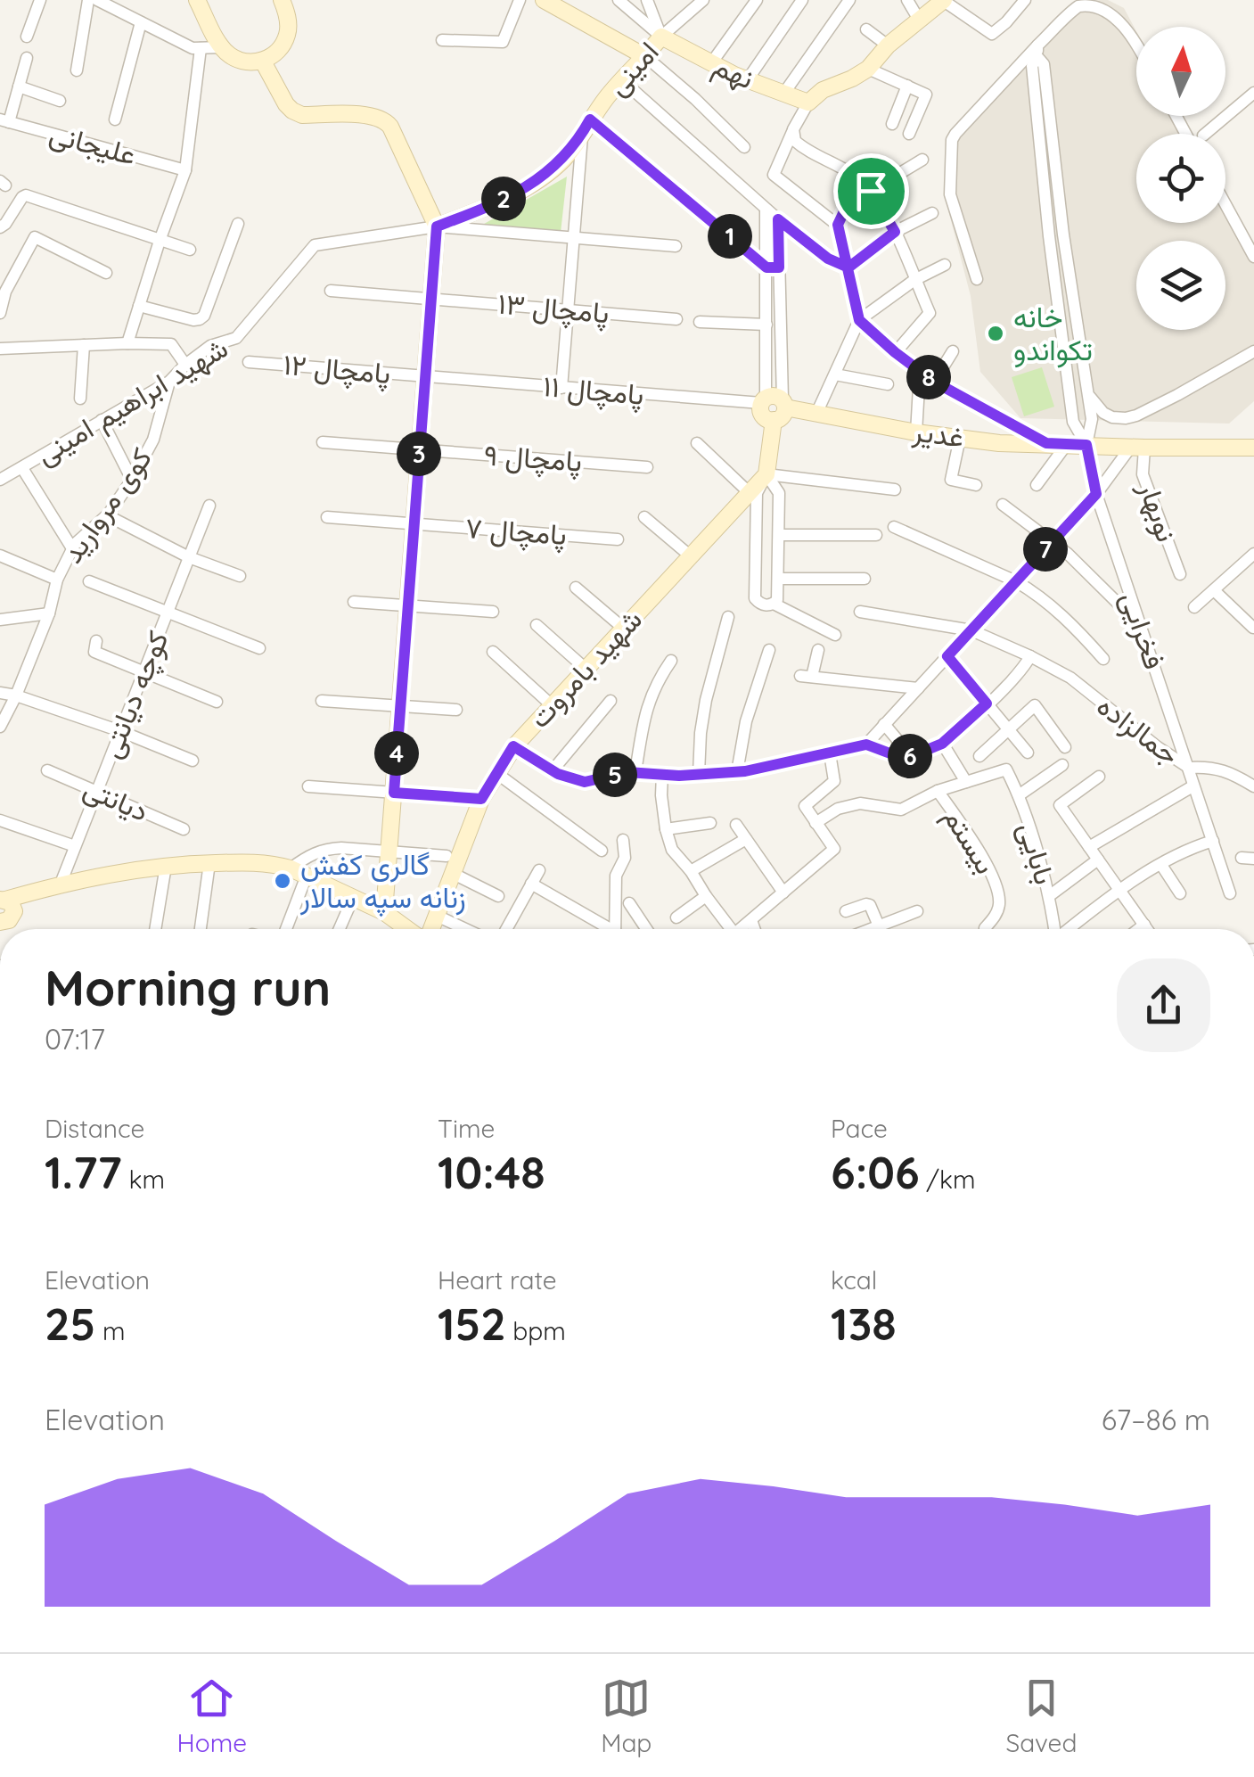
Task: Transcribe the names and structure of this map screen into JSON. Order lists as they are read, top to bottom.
{
  "streets": {
    "main road": [
      "امینی",
      "نهم",
      "غدیر",
      "شهید بامروت"
    ],
    "street": [
      "علیجانی",
      "پامچال ۱۳",
      "پامچال ۱۲",
      "پامچال ۱۱",
      "شهید ابراهیم امینی",
      "پامچال ۹",
      "کوی مروارید",
      "نوبهار",
      "پامچال ۷",
      "فخرایی",
      "کوچه دیانتی",
      "جمالزاده",
      "دیانتی",
      "بیستم",
      "بابایی"
    ]
  },
  "crossings": [
    ["امینی", "نهم"],
    ["امینی", "شهید ابراهیم امینی"],
    ["پامچال ۱۲", "پامچال ۱۱"],
    ["پامچال ۱۱", "غدیر"],
    ["شهید ابراهیم امینی", "کوی مروارید"],
    ["غدیر", "نوبهار"],
    ["غدیر", "فخرایی"],
    ["فخرایی", "جمالزاده"],
    ["کوچه دیانتی", "دیانتی"]
  ],
  "places": ["خانه تکواندو", "گالری کفش زنانه سپه سالار"],
  "north": "top",
  "page": {
    "pins": [
      "2",
      "1",
      "8",
      "3",
      "7",
      "4",
      "6",
      "5"
    ],
    "heading": ["Morning run", "07:17"],
    "stats": [
      ["Distance", "1.77 km"],
      ["Time", "10:48"],
      ["Pace", "6:06 /km"],
      ["Elevation", "25 m"],
      ["Heart rate", "152 bpm"],
      ["kcal", "138"]
    ],
    "chart": ["Elevation", "67–86 m"],
    "tabs": ["Home", "Map", "Saved"]
  }
}
